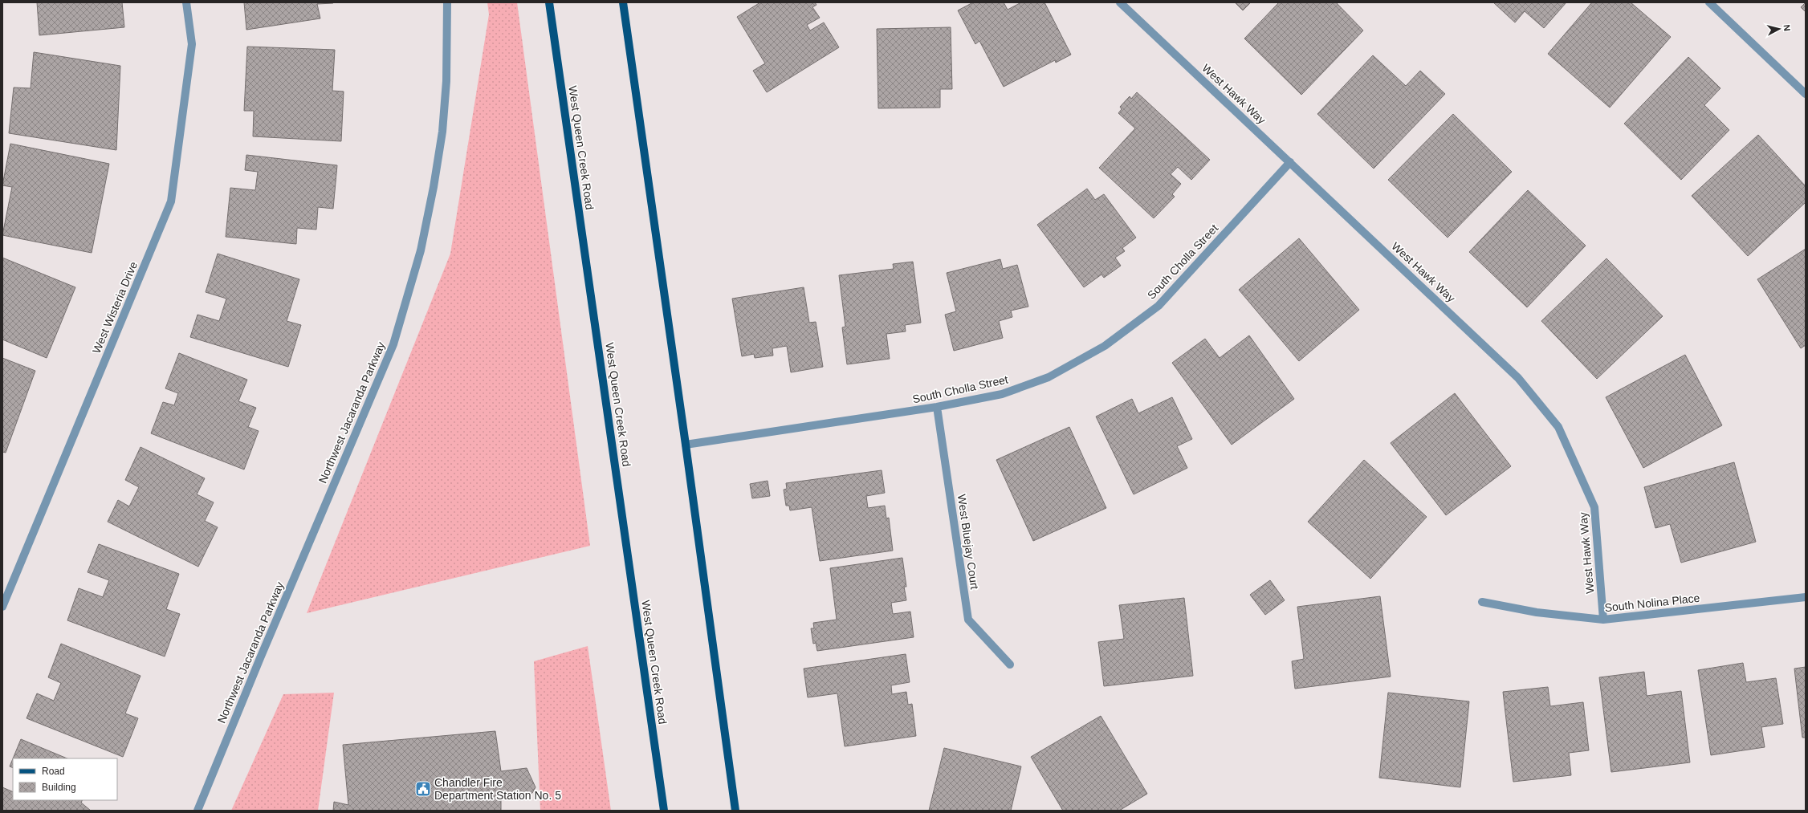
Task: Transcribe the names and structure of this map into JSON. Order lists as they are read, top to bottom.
{
  "streets": {
    "main road": ["West Queen Creek Road"],
    "street": [
      "West Hawk Way",
      "South Cholla Street",
      "West Wisteria Drive",
      "Northwest Jacaranda Parkway",
      "West Bluejay Court",
      "South Nolina Place"
    ]
  },
  "crossings": [
    ["West Hawk Way", "South Cholla Street"],
    ["West Hawk Way", "South Nolina Place"],
    ["South Cholla Street", "West Bluejay Court"]
  ],
  "places": {
    "public building": ["Chandler Fire Department Station No. 5"]
  },
  "legend": ["Road", "Building"],
  "north": "right"
}
